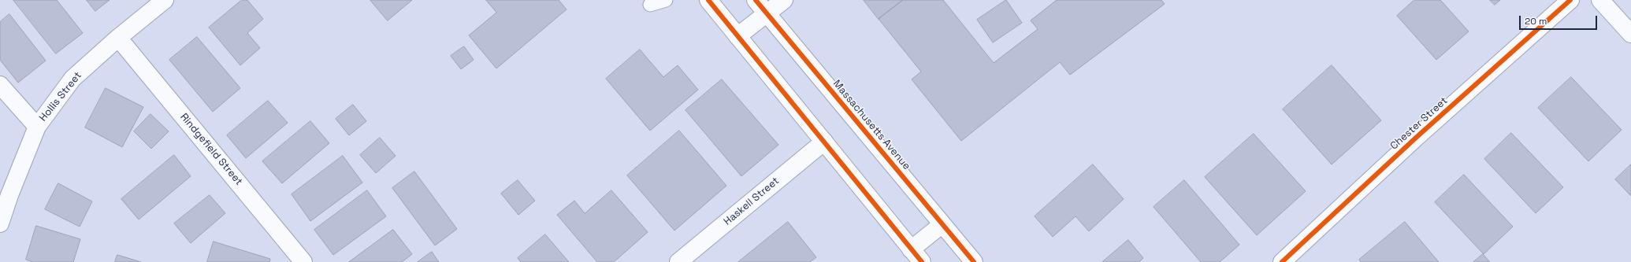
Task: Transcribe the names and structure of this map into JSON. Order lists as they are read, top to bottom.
{
  "streets": {
    "street": [
      "Hollis Street",
      "Chester Street",
      "Massachusetts Avenue",
      "Rindgefield Street",
      "Haskell Street"
    ]
  },
  "crossings": [
    ["Hollis Street", "Rindgefield Street"]
  ],
  "scale_bar": "20 m"
}
